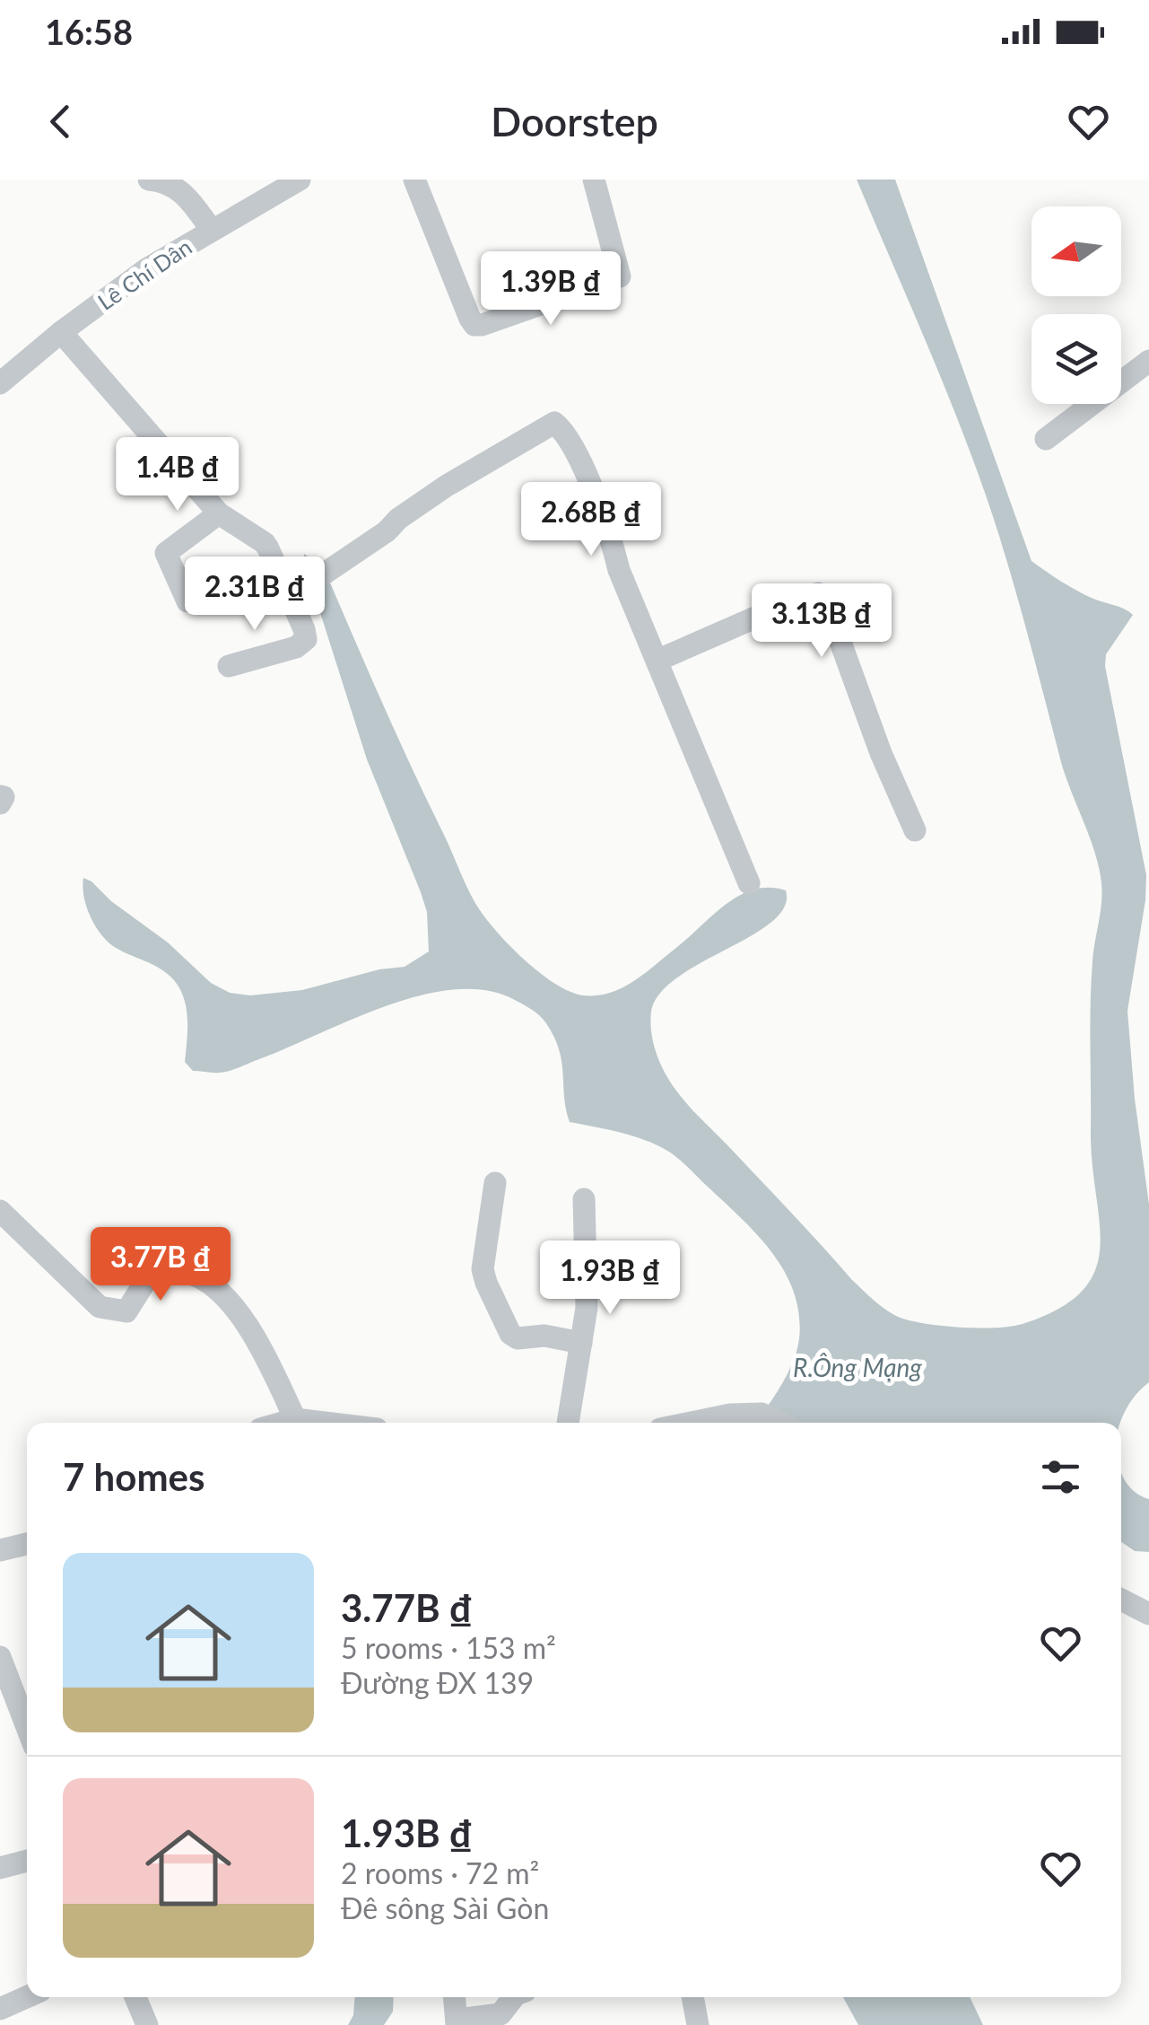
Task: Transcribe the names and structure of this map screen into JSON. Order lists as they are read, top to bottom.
{
  "streets": {
    "street": ["Lê Chí Dân"]
  },
  "water": ["R.Ông Mạng"],
  "north": "left",
  "page": {
    "status": "16:58",
    "header": "Doorstep",
    "price": [
      "1.39B ₫",
      "1.4B ₫",
      "2.68B ₫",
      "2.31B ₫",
      "3.13B ₫",
      "3.77B ₫",
      "1.93B ₫"
    ],
    "heading": "7 homes",
    "list": [
      {
        "name": "3.77B ₫",
        "note": "5 rooms · 153 m² · Đường ĐX 139"
      },
      {
        "name": "1.93B ₫",
        "note": "2 rooms · 72 m² · Đê sông Sài Gòn"
      }
    ]
  }
}
